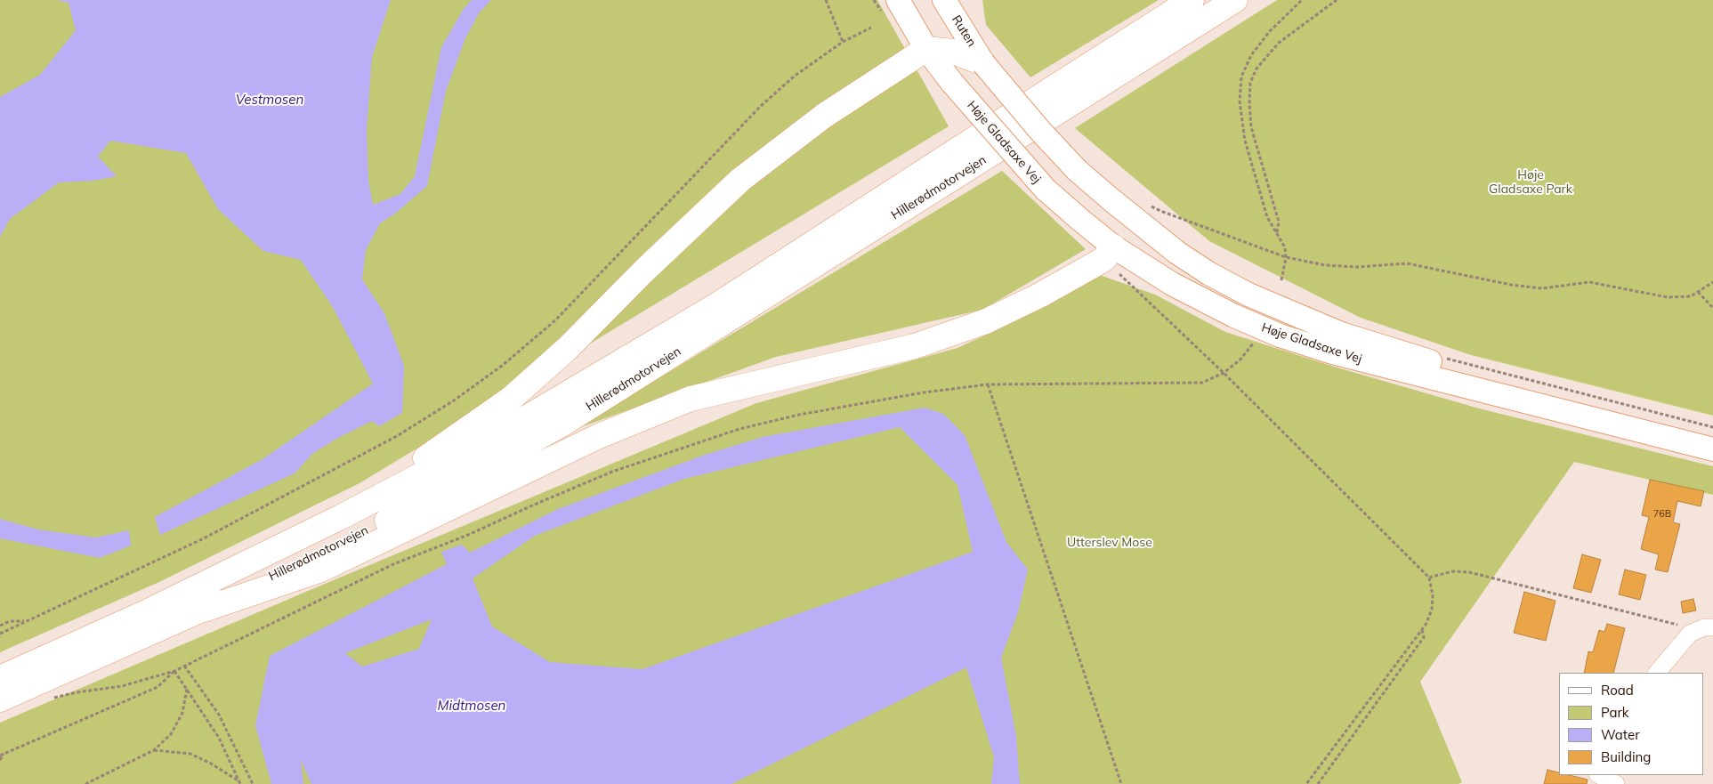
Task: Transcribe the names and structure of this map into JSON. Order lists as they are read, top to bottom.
{
  "streets": {
    "main road": ["Hillerødmotorvejen"],
    "street": ["Ruten", "Høje Gladsaxe Vej"]
  },
  "crossings": [
    ["Ruten", "Høje Gladsaxe Vej"]
  ],
  "water": ["Vestmosen", "Midtmosen"],
  "parks": ["Høje Gladsaxe Park", "Utterslev Mose"],
  "house_numbers": ["76B"],
  "legend": [
    "Road",
    "Park",
    "Water",
    "Building"
  ]
}
